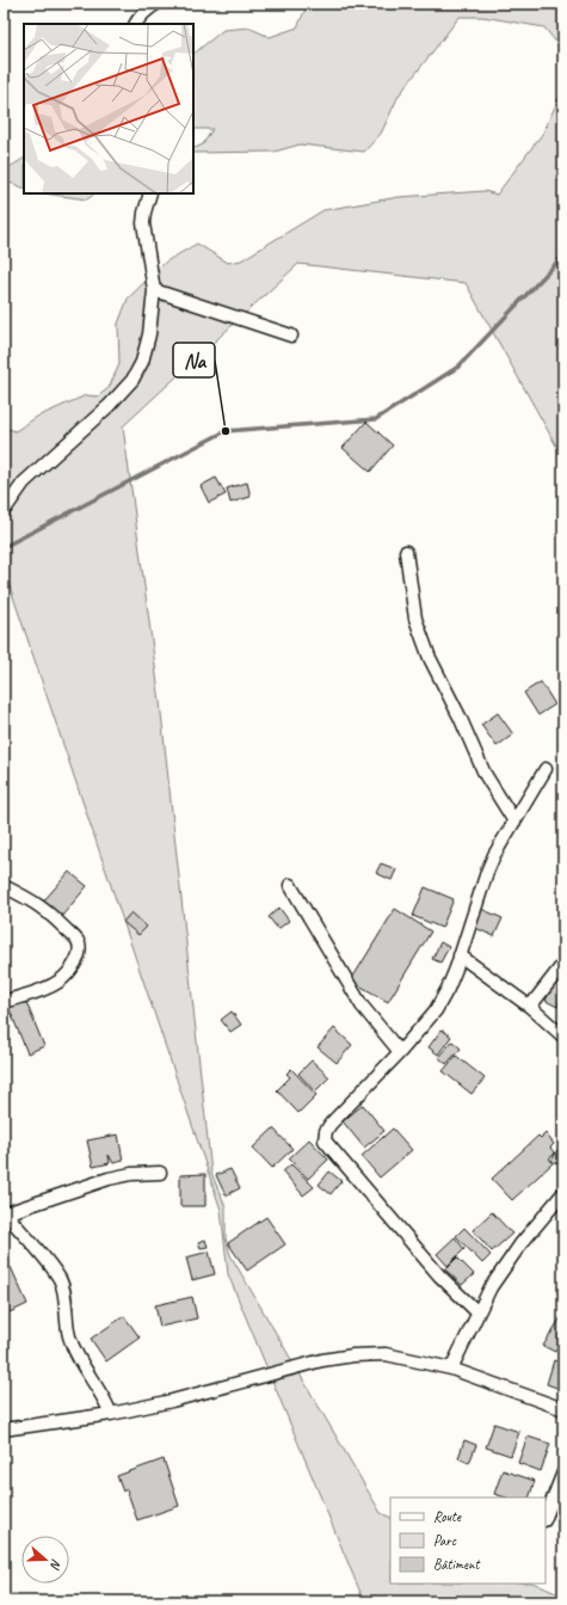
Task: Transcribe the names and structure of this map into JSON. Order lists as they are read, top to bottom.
{
  "places": ["Na"],
  "legend": ["Route", "Parc", "Bâtiment"],
  "north": "right"
}
